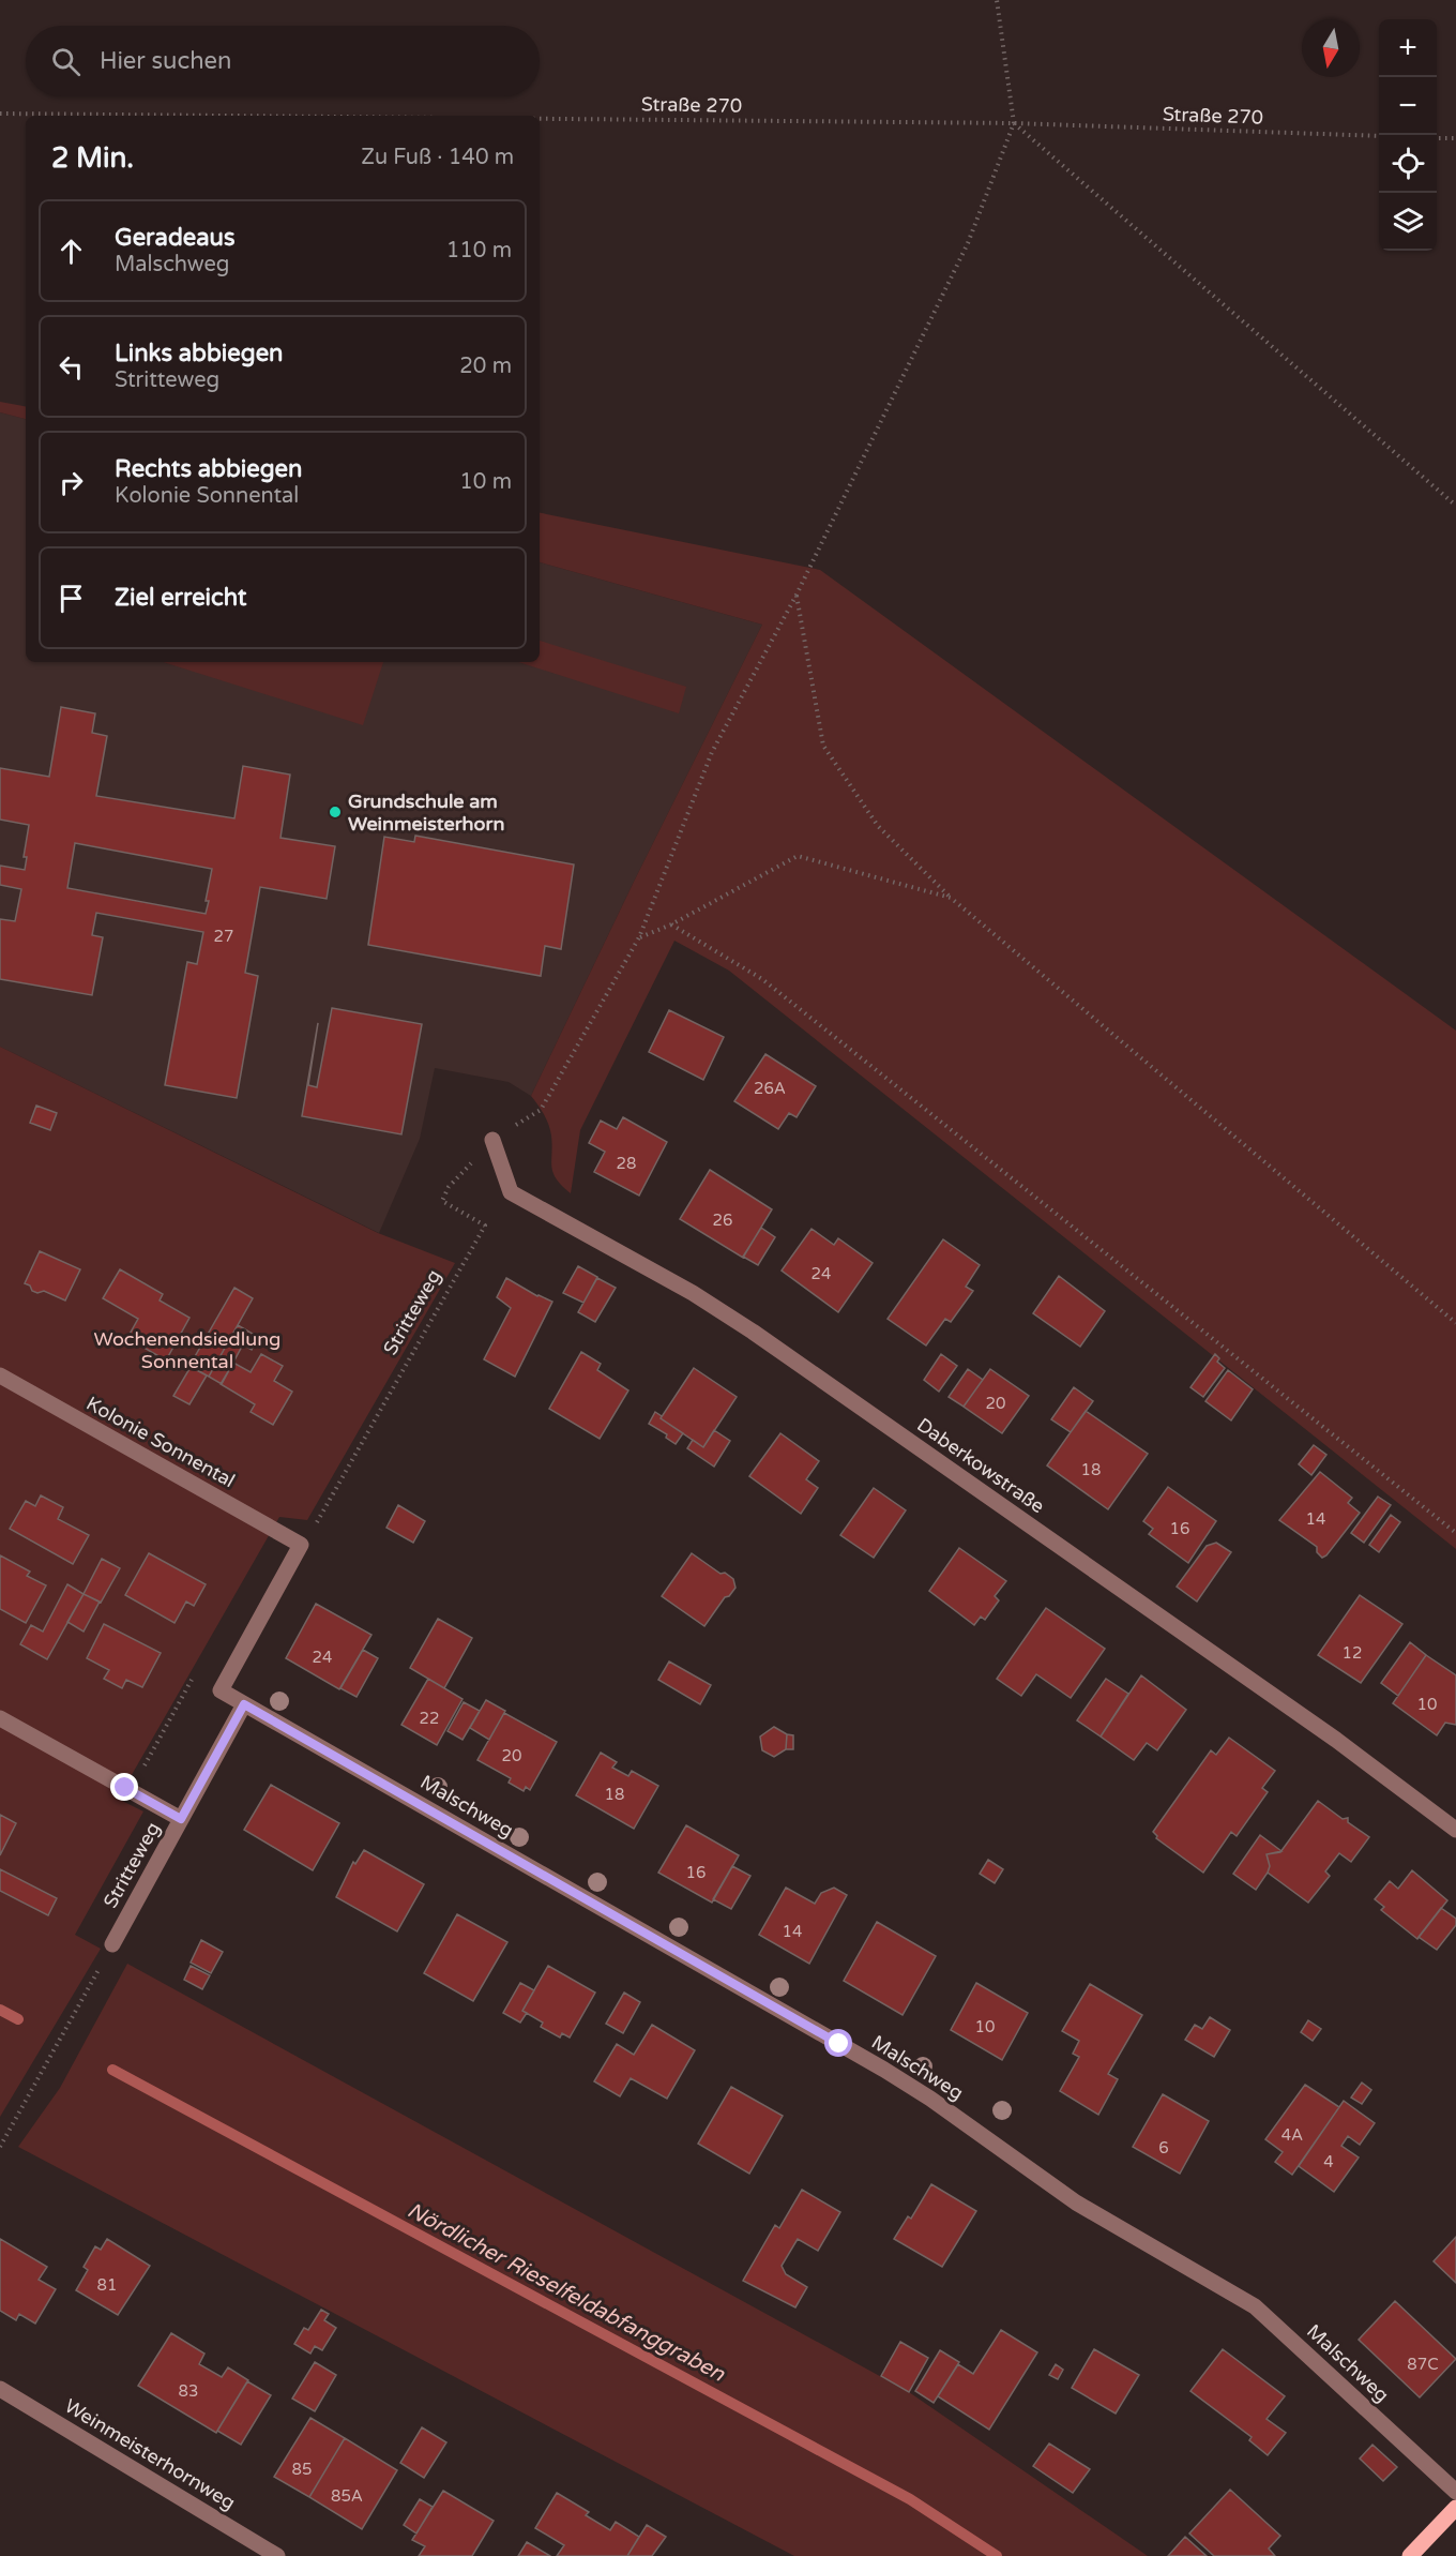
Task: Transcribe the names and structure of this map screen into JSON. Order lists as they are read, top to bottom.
{
  "streets": {
    "street": [
      "Stritteweg",
      "Kolonie Sonnental",
      "Daberkowstraße",
      "Malschweg",
      "Weinmeisterhornweg"
    ],
    "path": ["Straße 270"]
  },
  "crossings": [
    ["Stritteweg", "Kolonie Sonnental"],
    ["Stritteweg", "Daberkowstraße"],
    ["Stritteweg", "Malschweg"],
    ["Kolonie Sonnental", "Malschweg"]
  ],
  "water": ["Nördlicher Rieselfeldabfanggraben"],
  "parks": ["Wochenendsiedlung Sonnental"],
  "places": ["Grundschule am Weinmeisterhorn"],
  "house_numbers": [
    "27",
    "26A",
    "28",
    "26",
    "24",
    "20",
    "18",
    "14",
    "16",
    "12",
    "24",
    "10",
    "22",
    "20",
    "18",
    "16",
    "14",
    "10",
    "4A",
    "6",
    "4",
    "81",
    "87C",
    "83",
    "85",
    "85A"
  ],
  "north": "bottom",
  "page": {
    "map_buttons": ["+", "−"],
    "search": "Hier suchen",
    "heading": ["2 Min.", "Zu Fuß · 140 m"],
    "list": [
      ["Geradeaus", "Malschweg", "110 m"],
      ["Links abbiegen", "Stritteweg", "20 m"],
      ["Rechts abbiegen", "Kolonie Sonnental", "10 m"],
      "Ziel erreicht"
    ]
  }
}
